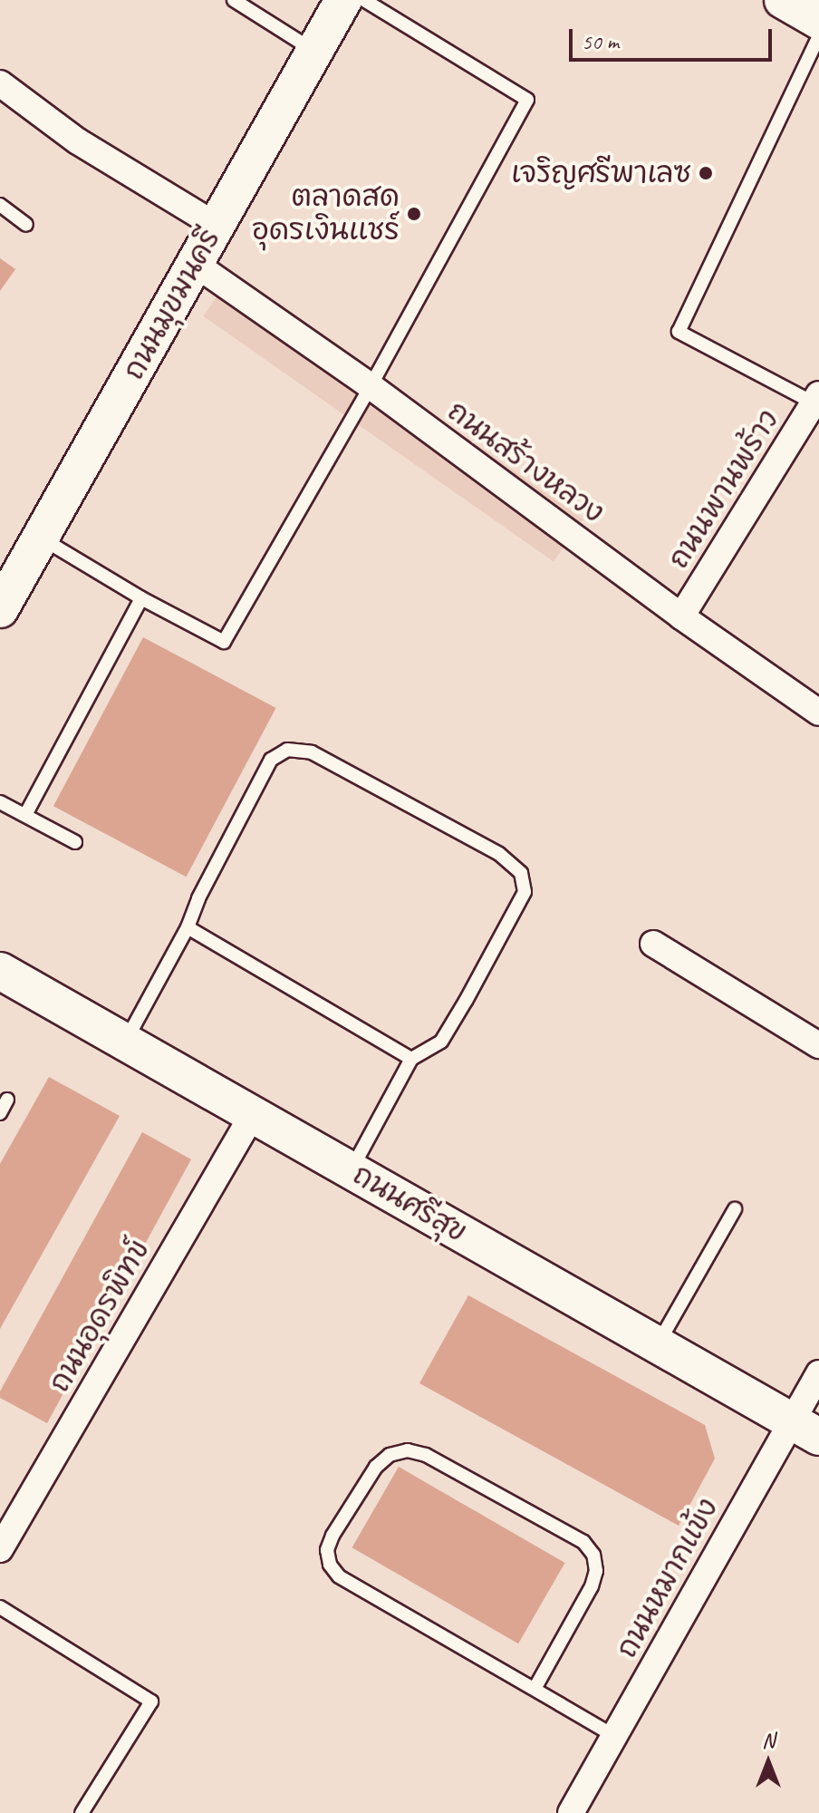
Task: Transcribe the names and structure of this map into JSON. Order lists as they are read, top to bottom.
{
  "streets": {
    "main road": ["ถนนมุขมนครี", "ถนนศรีสุข"],
    "street": [
      "ถนนสร้างหลวง",
      "ถนนพานพร้าว",
      "ถนนอุดรพิทข์",
      "ถนนหมากแข้ง"
    ]
  },
  "crossings": [
    ["ถนนมุขมนครี", "ถนนสร้างหลวง"],
    ["ถนนสร้างหลวง", "ถนนพานพร้าว"],
    ["ถนนศรีสุข", "ถนนอุดรพิทข์"],
    ["ถนนศรีสุข", "ถนนหมากแข้ง"]
  ],
  "places": ["เจริญศรีพาเลซ", "ตลาดสด อุดรเงินแชร์"],
  "scale_bar": "50 m",
  "north": "top"
}
